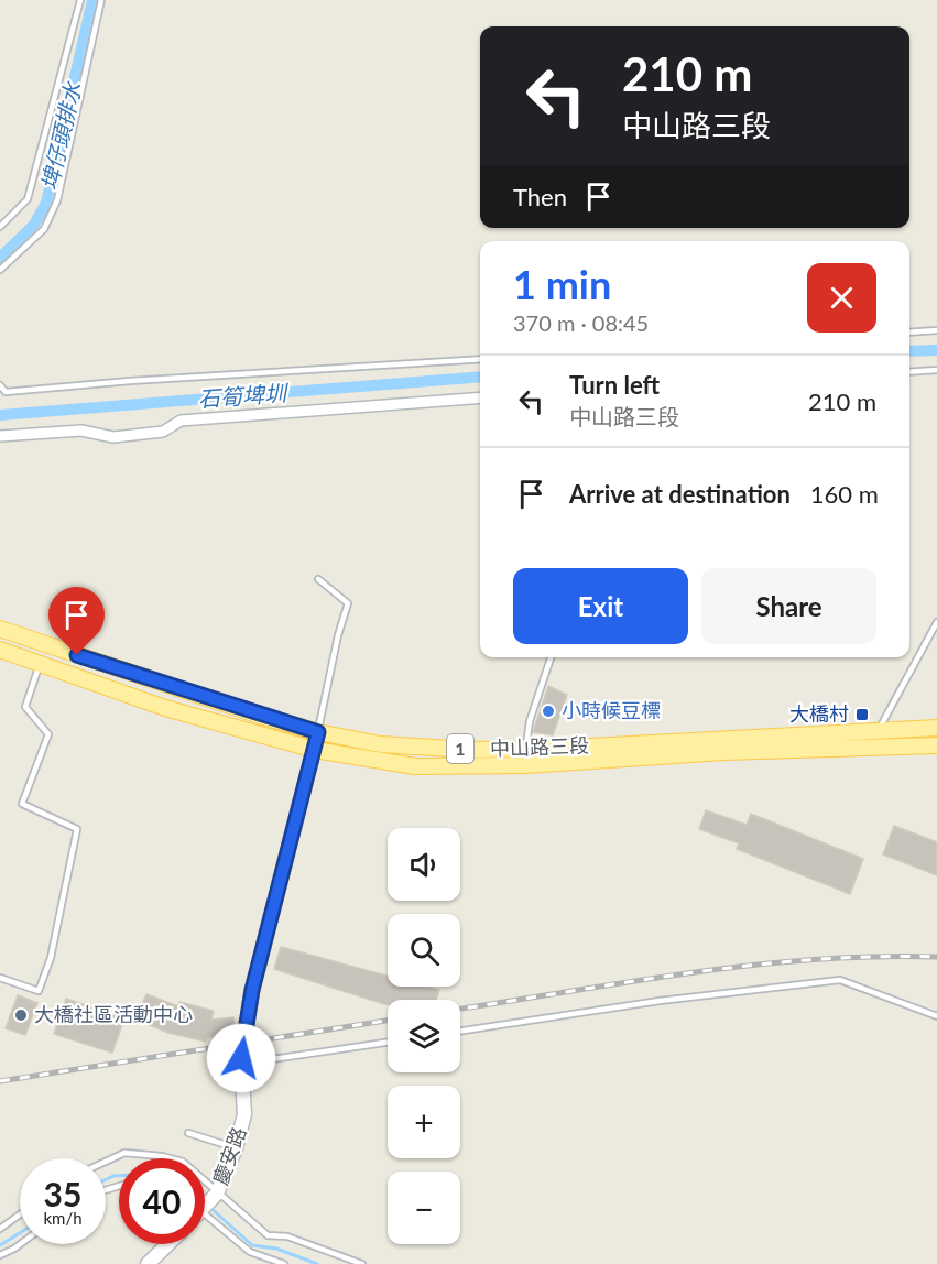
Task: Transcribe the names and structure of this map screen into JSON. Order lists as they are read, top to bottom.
{
  "streets": {
    "main road": ["中山路三段", "1"],
    "street": ["慶安路"]
  },
  "crossings": [
    ["中山路三段", "慶安路"]
  ],
  "water": ["埤仔頭排水", "石筍埤圳"],
  "places": {
    "other": ["小時候豆標", "大橋社區活動中心"],
    "transit": ["大橋村"]
  },
  "page": {
    "turn": ["210 m", "中山路三段"],
    "then": "Then",
    "heading": ["1 min", "370 m · 08:45"],
    "list": [
      {
        "name": "Turn left",
        "note": "中山路三段",
        "value": "210 m"
      },
      {
        "name": "Arrive at destination",
        "value": "160 m"
      }
    ],
    "buttons": ["Exit", "Share"],
    "map_buttons": ["+", "−"],
    "speed": "35 km/h",
    "limit": "40"
  }
}
